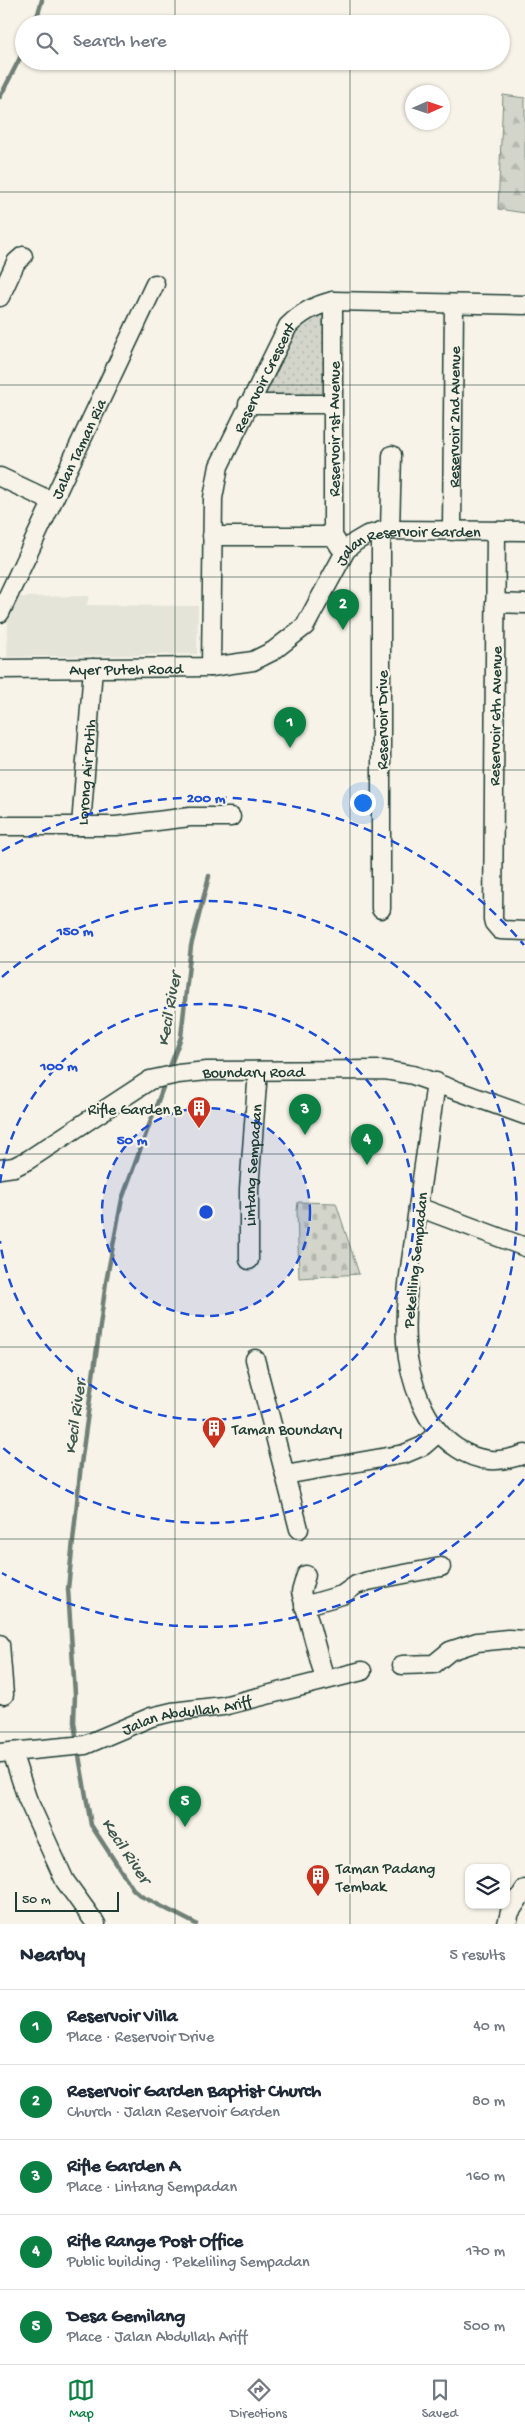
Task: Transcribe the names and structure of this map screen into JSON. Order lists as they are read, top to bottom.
{
  "streets": {
    "street": [
      "Reservoir Crescent",
      "Reservoir 2nd Avenue",
      "Reservoir 1st Avenue",
      "Jalan Taman Ria",
      "Jalan Reservoir Garden",
      "Ayer Puteh Road",
      "Reservoir 6th Avenue",
      "Reservoir Drive",
      "Lorong Air Putih",
      "Boundary Road",
      "Lintang Sempadan",
      "Pekeliling Sempadan",
      "Jalan Abdullah Ariff"
    ]
  },
  "crossings": [
    ["Reservoir Crescent", "Reservoir 2nd Avenue"],
    ["Reservoir Crescent", "Reservoir 1st Avenue"],
    ["Reservoir Crescent", "Ayer Puteh Road"],
    ["Reservoir 2nd Avenue", "Jalan Reservoir Garden"],
    ["Jalan Reservoir Garden", "Ayer Puteh Road"],
    ["Jalan Reservoir Garden", "Reservoir 6th Avenue"],
    ["Jalan Reservoir Garden", "Reservoir Drive"],
    ["Ayer Puteh Road", "Lorong Air Putih"],
    ["Boundary Road", "Lintang Sempadan"],
    ["Boundary Road", "Pekeliling Sempadan"]
  ],
  "water": ["Kecil River"],
  "places": {
    "building": ["Rifle Garden B", "Taman Boundary", "Taman Padang Tembak"]
  },
  "scale_bar": "50 m",
  "north": "right",
  "page": {
    "search": "Search here",
    "pins": [
      "2",
      "1",
      "3",
      "4",
      "5"
    ],
    "scale": "50 m",
    "heading": ["Nearby", "5 results"],
    "list": [
      {
        "mark": "1",
        "name": "Reservoir Villa",
        "note": "Place · Reservoir Drive",
        "value": "40 m"
      },
      {
        "mark": "2",
        "name": "Reservoir Garden Baptist Church",
        "note": "Church · Jalan Reservoir Garden",
        "value": "80 m"
      },
      {
        "mark": "3",
        "name": "Rifle Garden A",
        "note": "Place · Lintang Sempadan",
        "value": "160 m"
      },
      {
        "mark": "4",
        "name": "Rifle Range Post Office",
        "note": "Public building · Pekeliling Sempadan",
        "value": "170 m"
      },
      {
        "mark": "5",
        "name": "Desa Gemilang",
        "note": "Place · Jalan Abdullah Ariff",
        "value": "500 m"
      }
    ],
    "nav": ["Map", "Directions", "Saved"]
  },
  "rings": [
    "200 m",
    "150 m",
    "100 m",
    "50 m"
  ]
}
